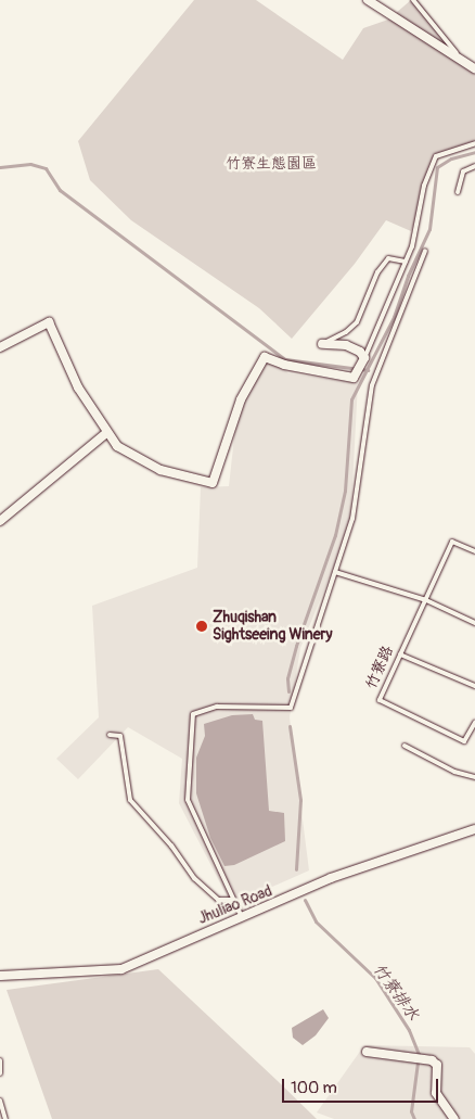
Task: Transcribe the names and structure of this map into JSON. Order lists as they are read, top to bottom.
{
  "streets": {
    "street": ["Jhuliao Road"],
    "lane": ["竹寮路"]
  },
  "water": ["竹寮排水"],
  "parks": ["竹寮生態園區"],
  "places": ["Zhuqishan Sightseeing Winery"],
  "scale_bar": "100 m"
}
